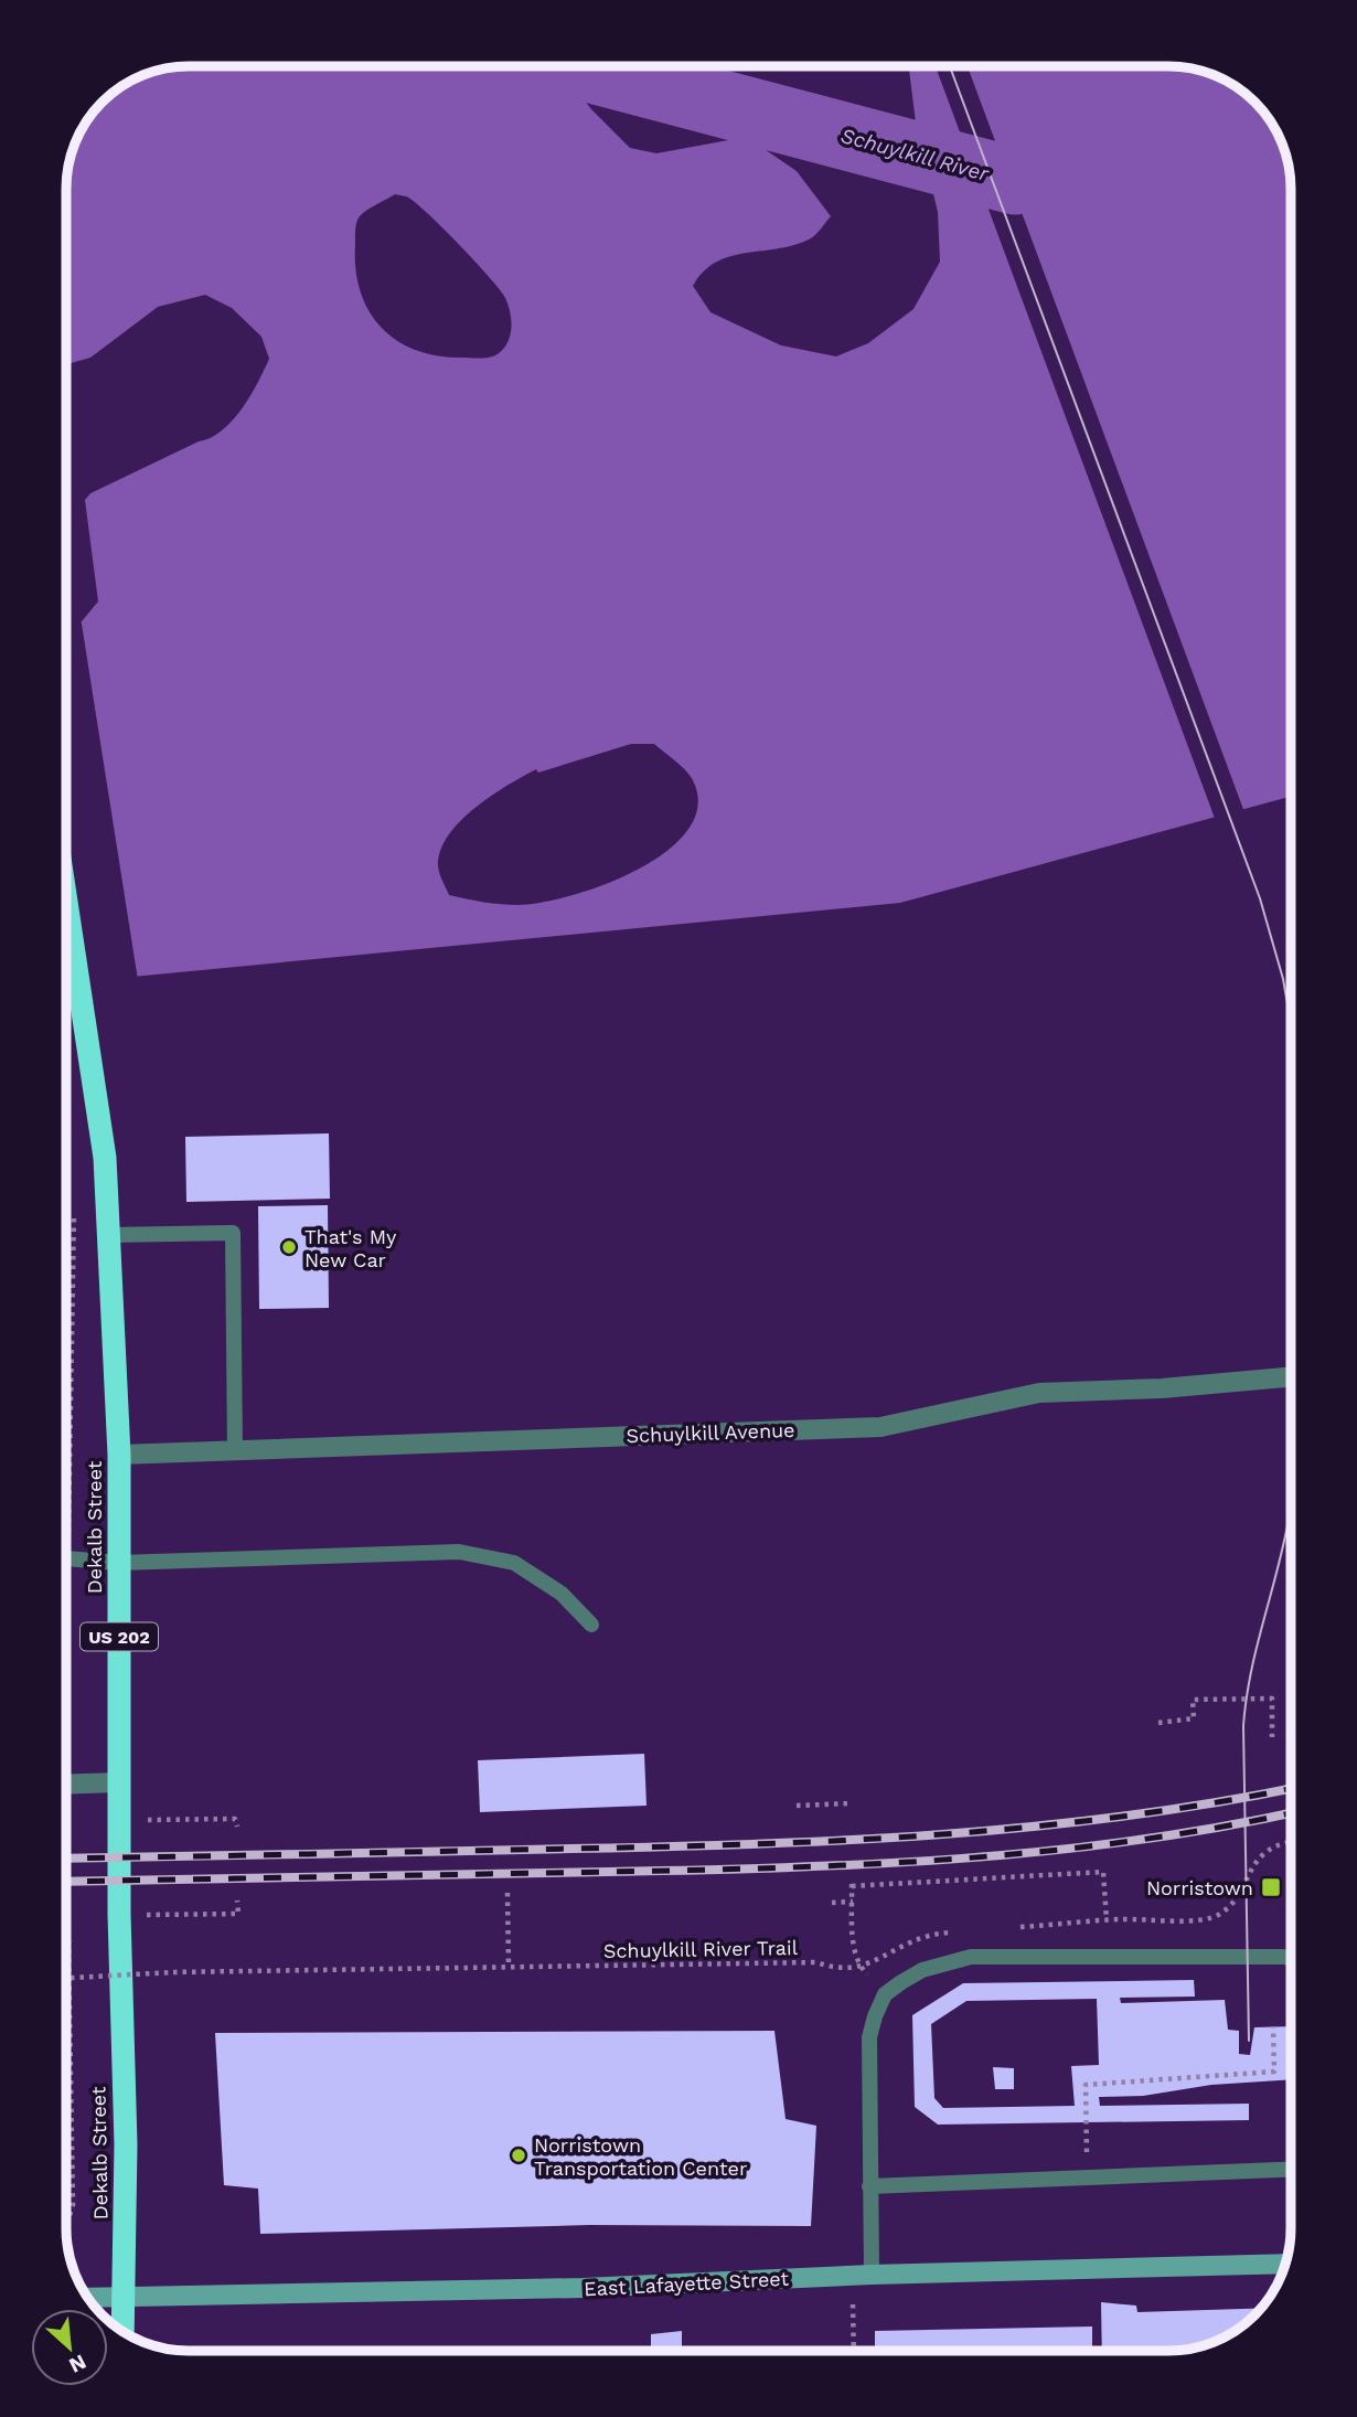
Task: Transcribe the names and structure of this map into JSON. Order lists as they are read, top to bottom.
{
  "streets": {
    "highway": ["Dekalb Street", "US 202"],
    "street": ["Schuylkill Avenue", "East Lafayette Street"],
    "path": ["Schuylkill River Trail"]
  },
  "crossings": [
    ["Schuylkill Avenue", "Dekalb Street"],
    ["Dekalb Street", "East Lafayette Street"]
  ],
  "water": ["Schuylkill River"],
  "places": {
    "other": ["That's My New Car", "Norristown Transportation Center"],
    "transit": ["Norristown"]
  },
  "north": "bottom right"
}
